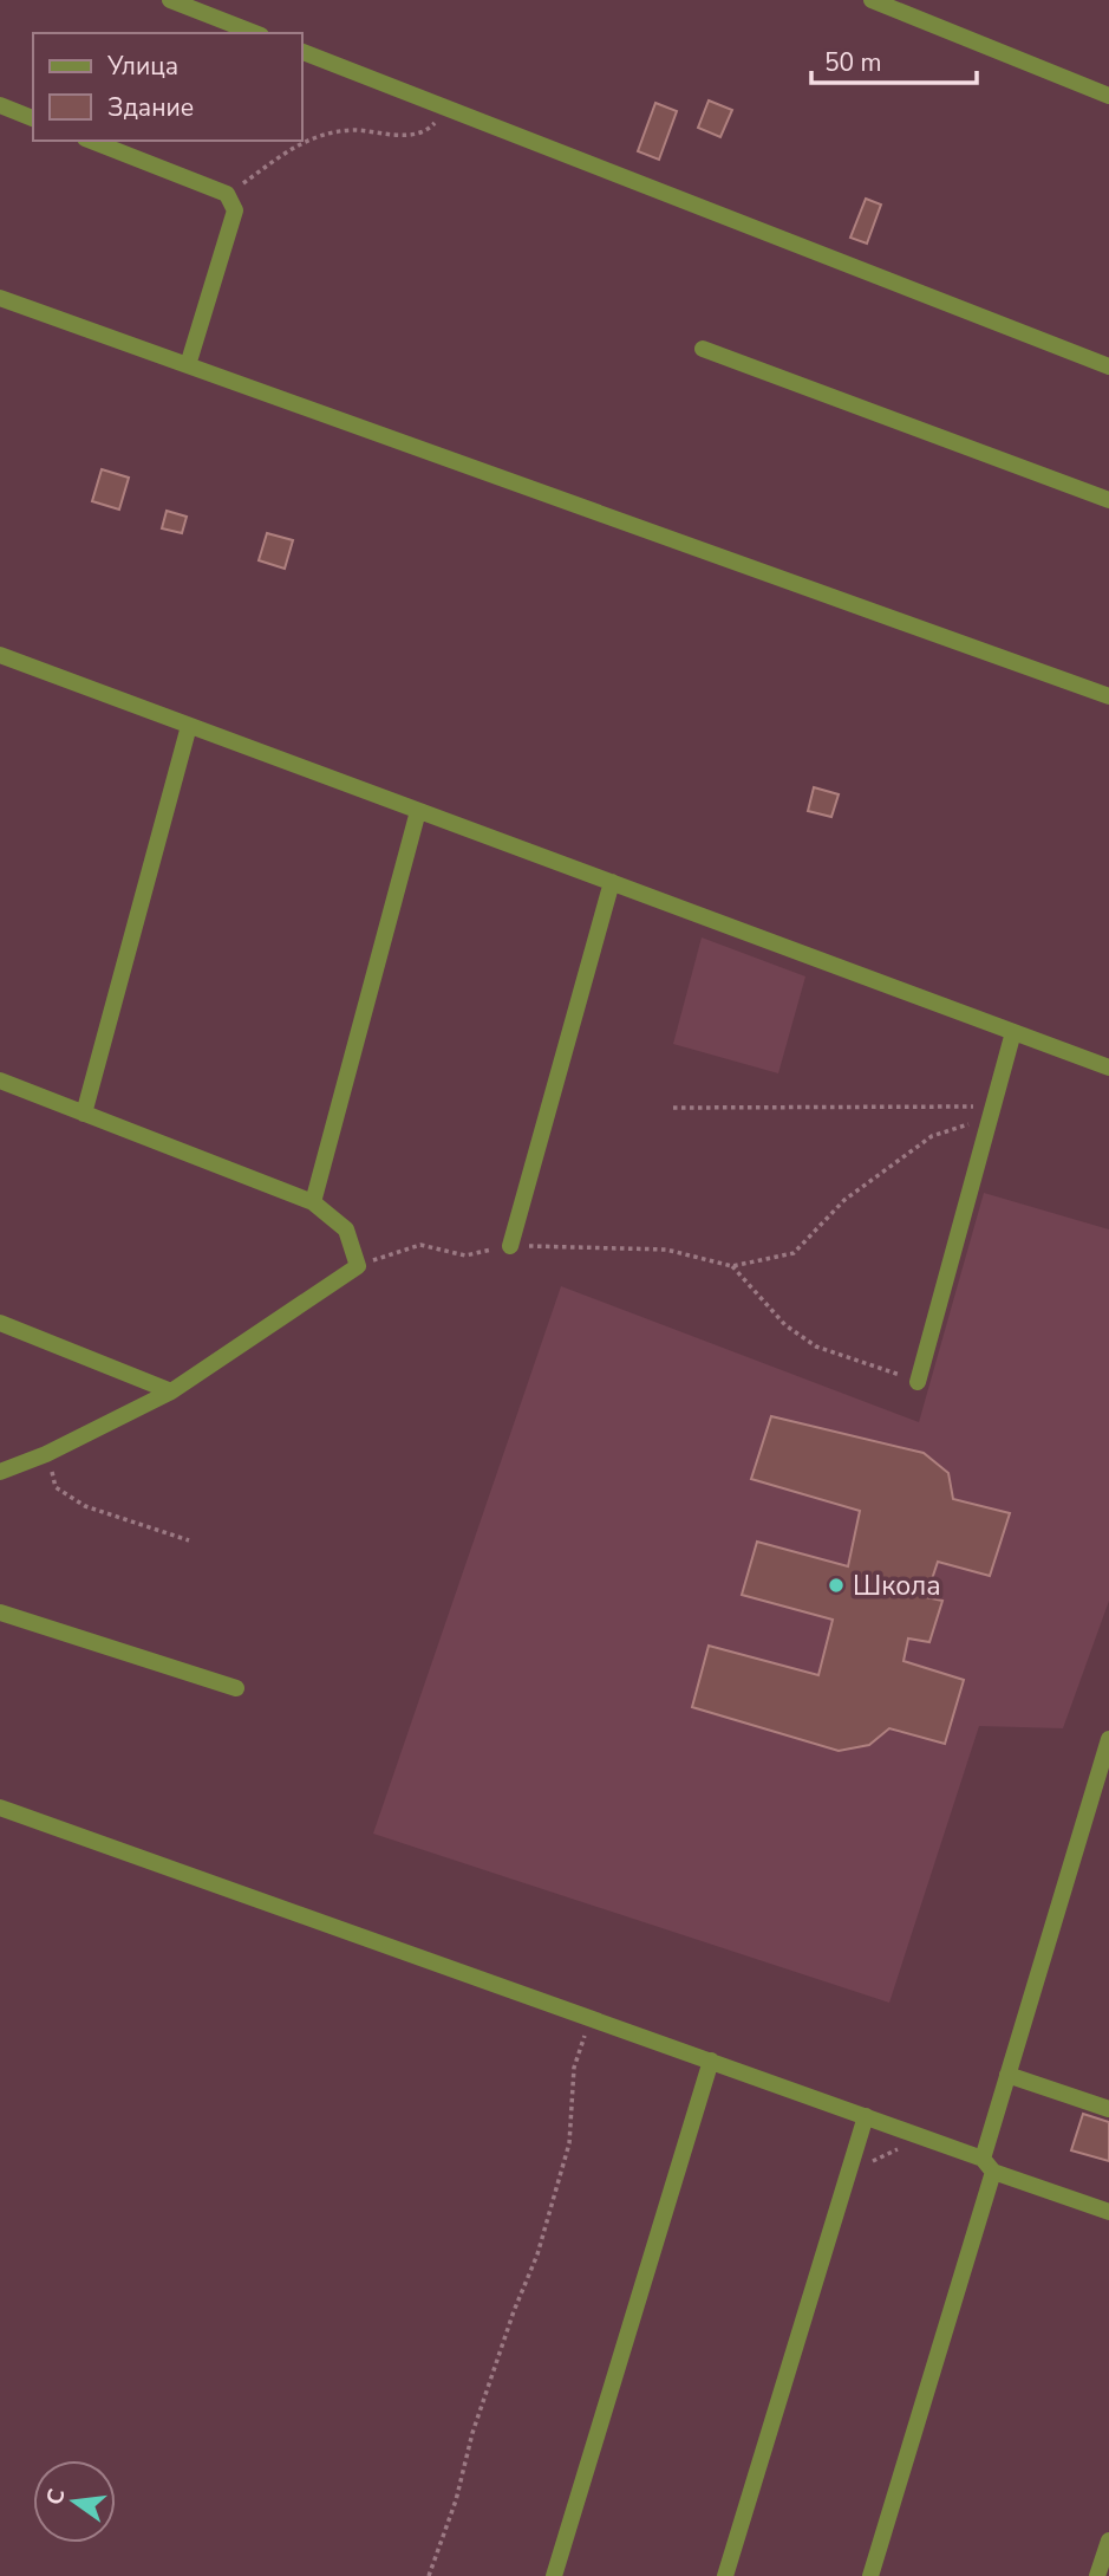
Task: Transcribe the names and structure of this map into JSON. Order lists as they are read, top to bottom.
{
  "places": ["Школа"],
  "legend": ["Улица", "Здание"],
  "scale_bar": "50 m",
  "north": "left"
}
